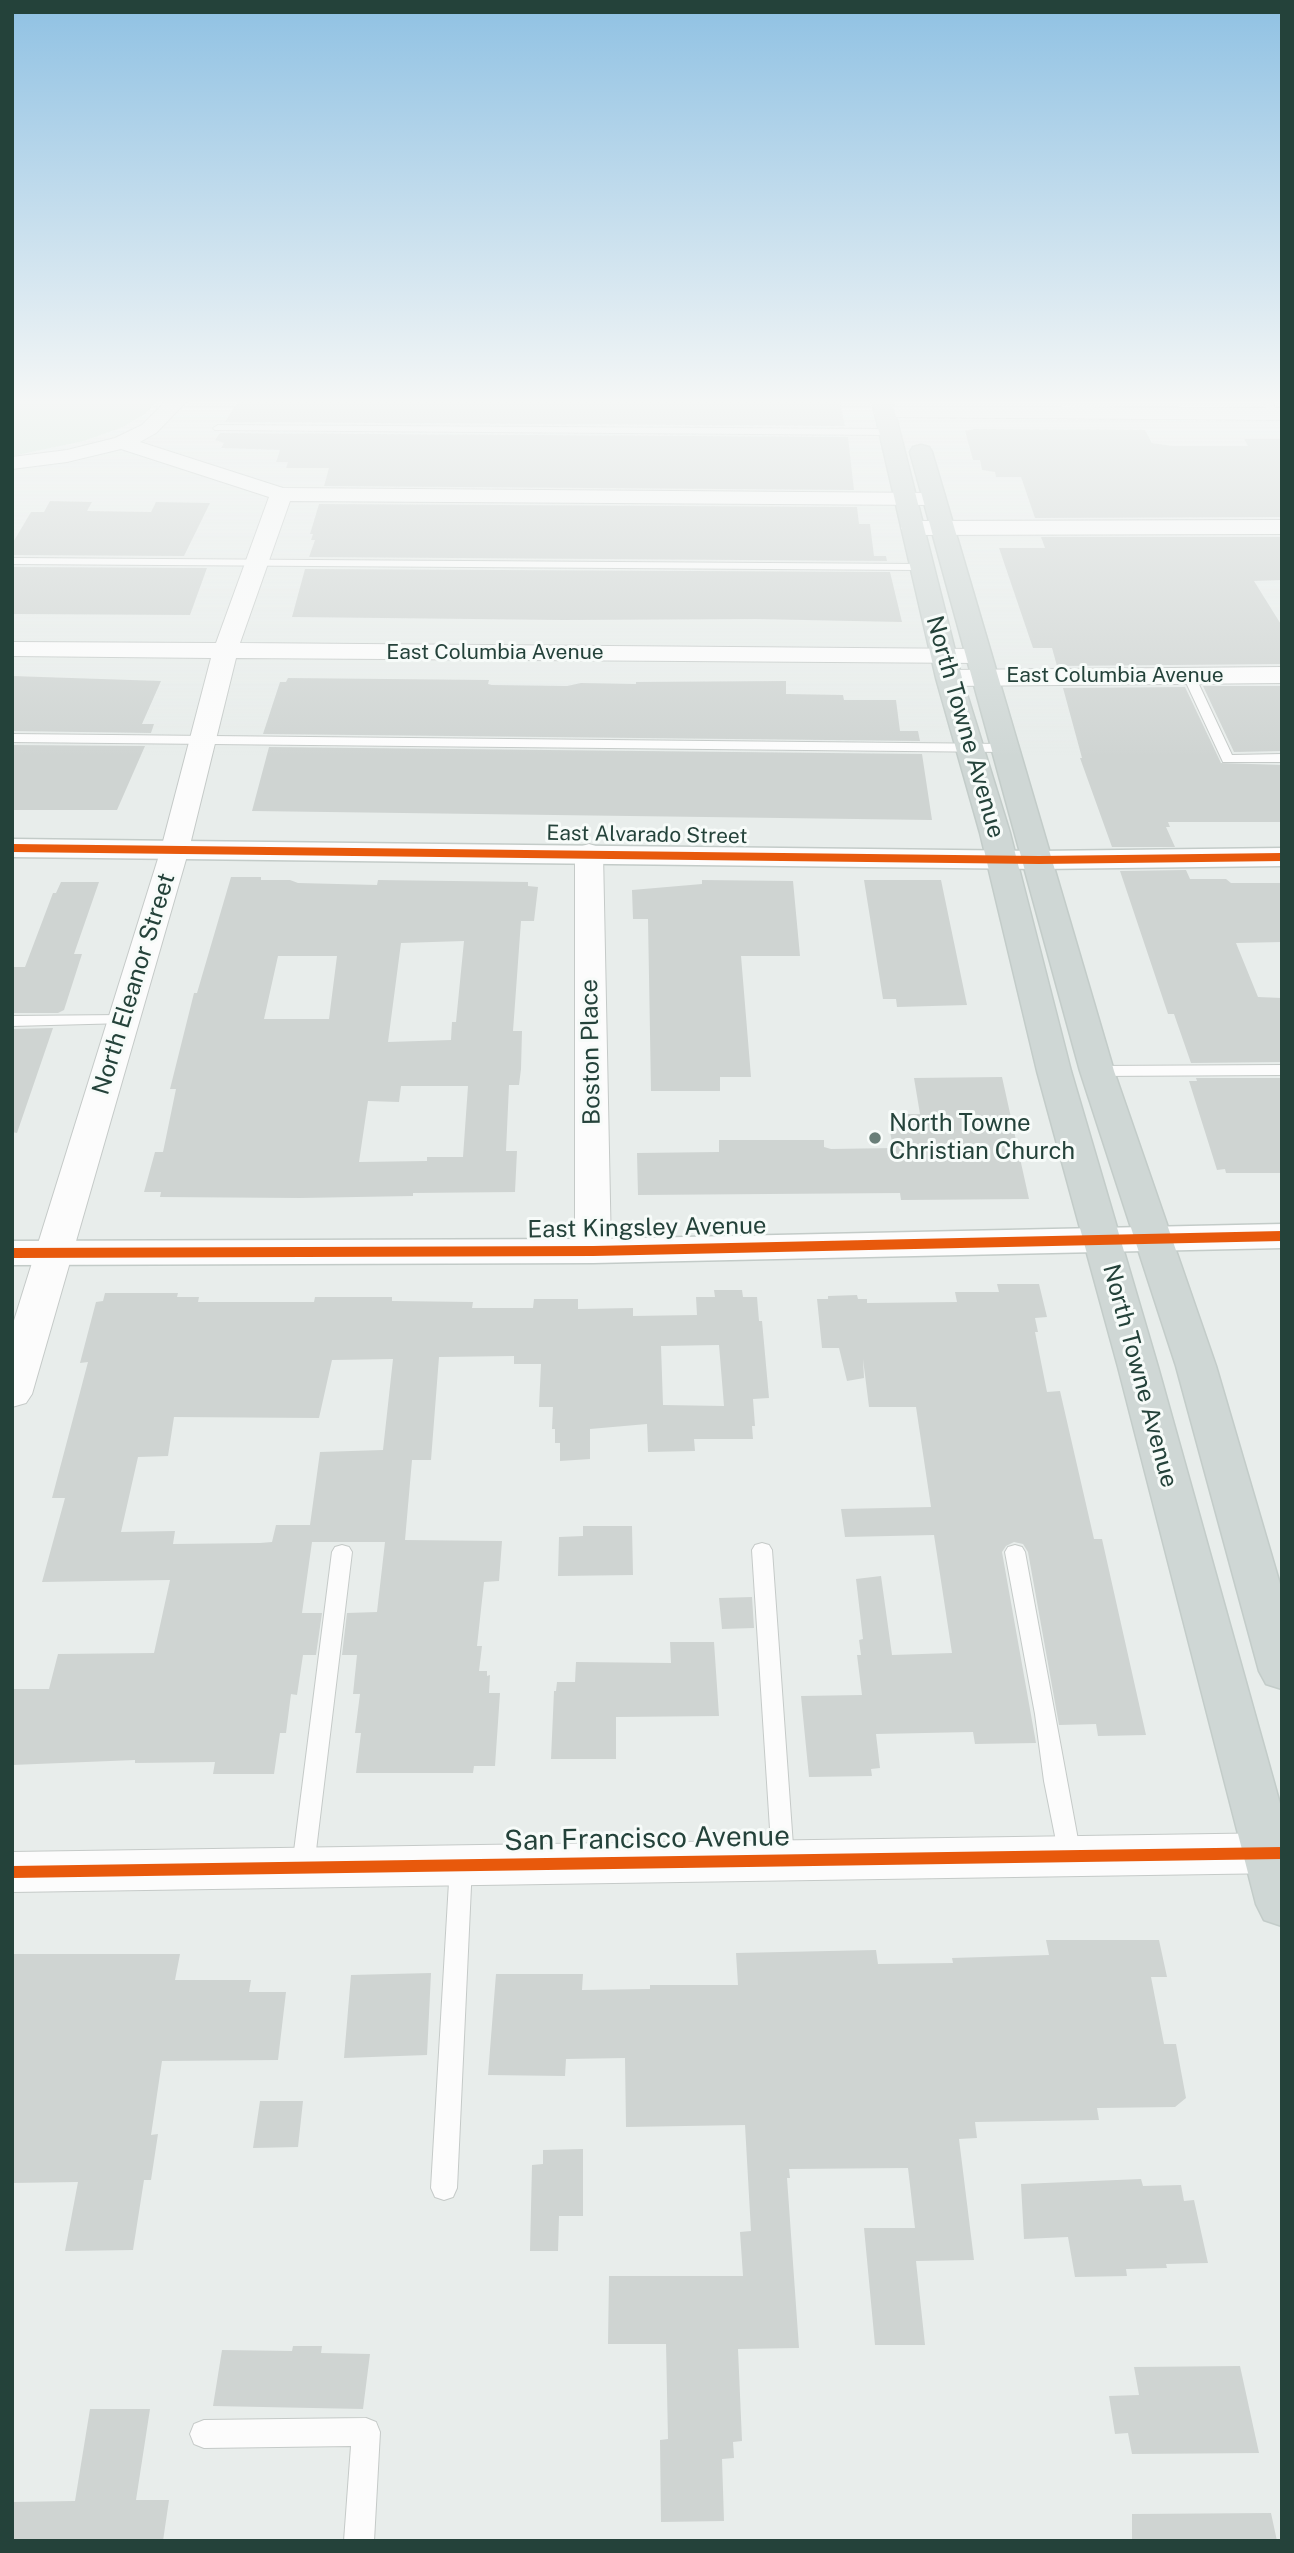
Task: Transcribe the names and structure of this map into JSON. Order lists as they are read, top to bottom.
{
  "streets": {
    "main road": ["North Towne Avenue"],
    "street": [
      "East Columbia Avenue",
      "East Alvarado Street",
      "North Eleanor Street",
      "Boston Place",
      "East Kingsley Avenue",
      "San Francisco Avenue"
    ]
  },
  "crossings": [
    ["East Columbia Avenue", "North Towne Avenue"],
    ["East Columbia Avenue", "North Eleanor Street"],
    ["North Towne Avenue", "East Alvarado Street"],
    ["North Towne Avenue", "East Kingsley Avenue"],
    ["North Towne Avenue", "San Francisco Avenue"],
    ["East Alvarado Street", "North Eleanor Street"],
    ["East Alvarado Street", "Boston Place"],
    ["North Eleanor Street", "East Kingsley Avenue"],
    ["Boston Place", "East Kingsley Avenue"]
  ],
  "places": ["North Towne Christian Church"]
}
